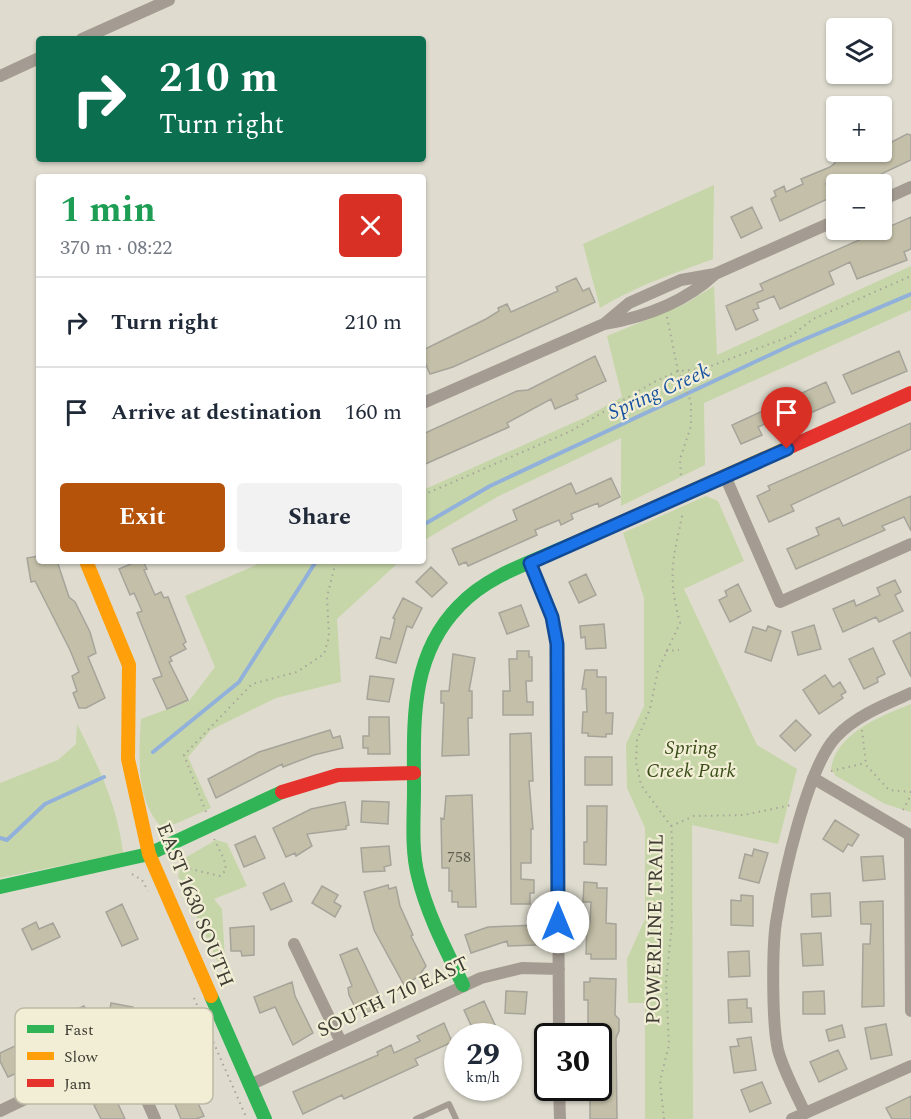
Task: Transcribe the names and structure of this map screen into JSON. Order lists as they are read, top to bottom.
{
  "streets": {
    "street": ["EAST 1630 SOUTH", "SOUTH 710 EAST"],
    "path": ["POWERLINE TRAIL"]
  },
  "crossings": [
    ["EAST 1630 SOUTH", "SOUTH 710 EAST"]
  ],
  "water": ["Spring Creek"],
  "parks": ["Spring Creek Park"],
  "house_numbers": ["758"],
  "legend": ["Fast", "Slow", "Jam"],
  "page": {
    "map_buttons": ["+", "−"],
    "turn": ["210 m", "Turn right"],
    "heading": ["1 min", "370 m · 08:22"],
    "list": [
      {
        "name": "Turn right",
        "value": "210 m"
      },
      {
        "name": "Arrive at destination",
        "value": "160 m"
      }
    ],
    "buttons": ["Exit", "Share"],
    "speed": "29 km/h",
    "limit": "30"
  }
}
